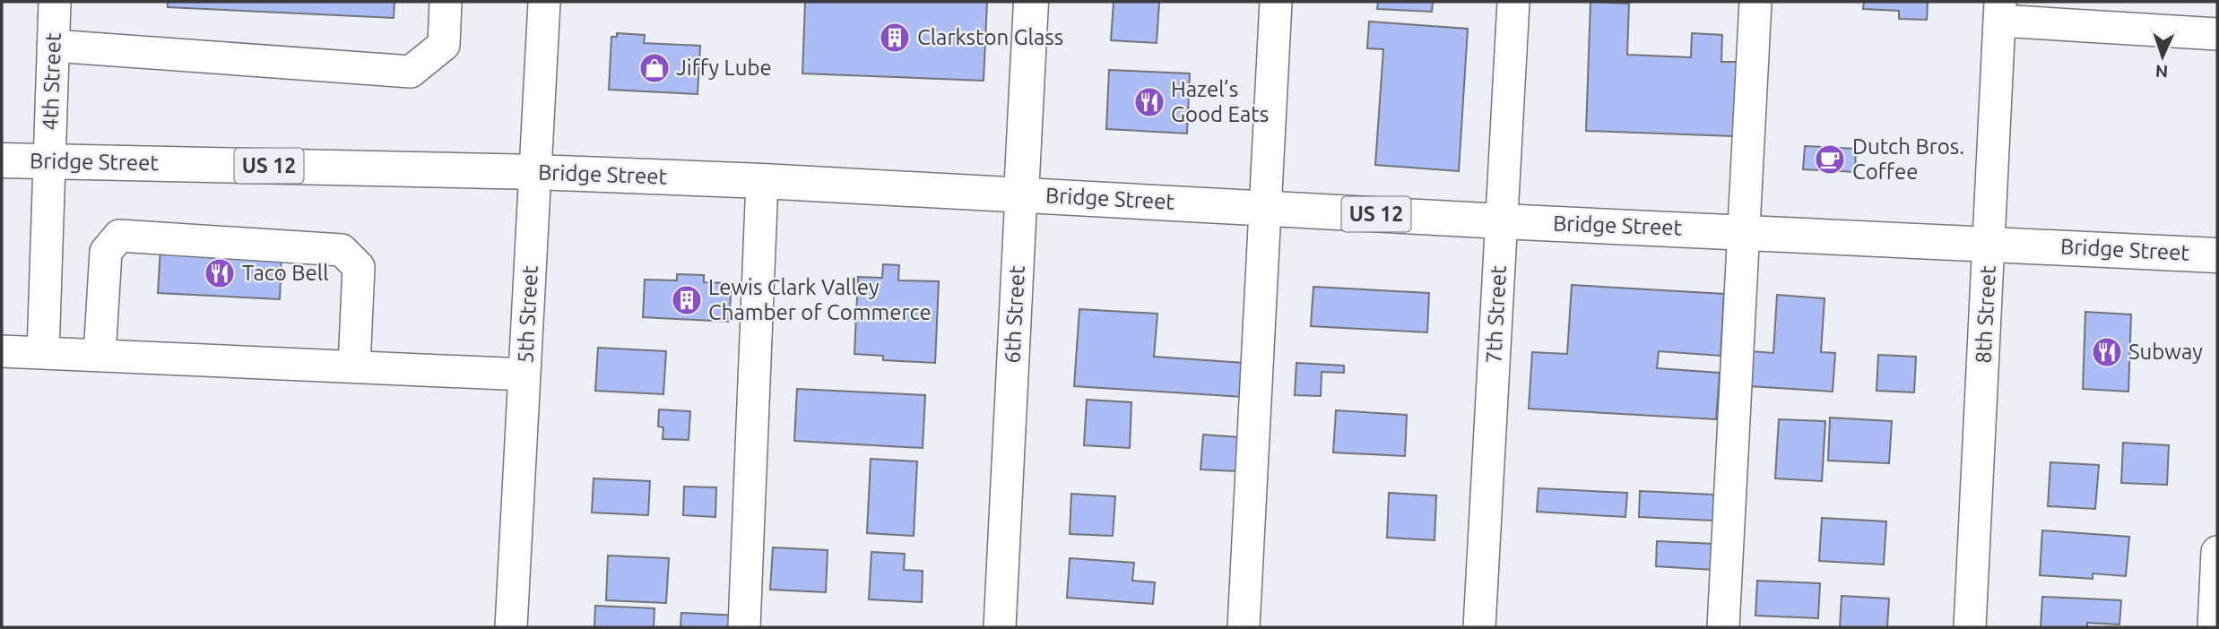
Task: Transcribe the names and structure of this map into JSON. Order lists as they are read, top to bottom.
{
  "streets": {
    "main road": ["Bridge Street", "US 12", "6th Street"],
    "street": [
      "4th Street",
      "5th Street",
      "7th Street",
      "8th Street"
    ]
  },
  "crossings": [
    ["4th Street", "Bridge Street"],
    ["Bridge Street", "5th Street"],
    ["Bridge Street", "6th Street"],
    ["Bridge Street", "7th Street"],
    ["Bridge Street", "8th Street"]
  ],
  "places": {
    "building": ["Clarkston Glass", "Lewis Clark Valley Chamber of Commerce"],
    "shop": ["Jiffy Lube"],
    "restaurant": ["Hazel’s Good Eats", "Taco Bell", "Subway"],
    "cafe": ["Dutch Bros. Coffee"]
  },
  "north": "bottom"
}
